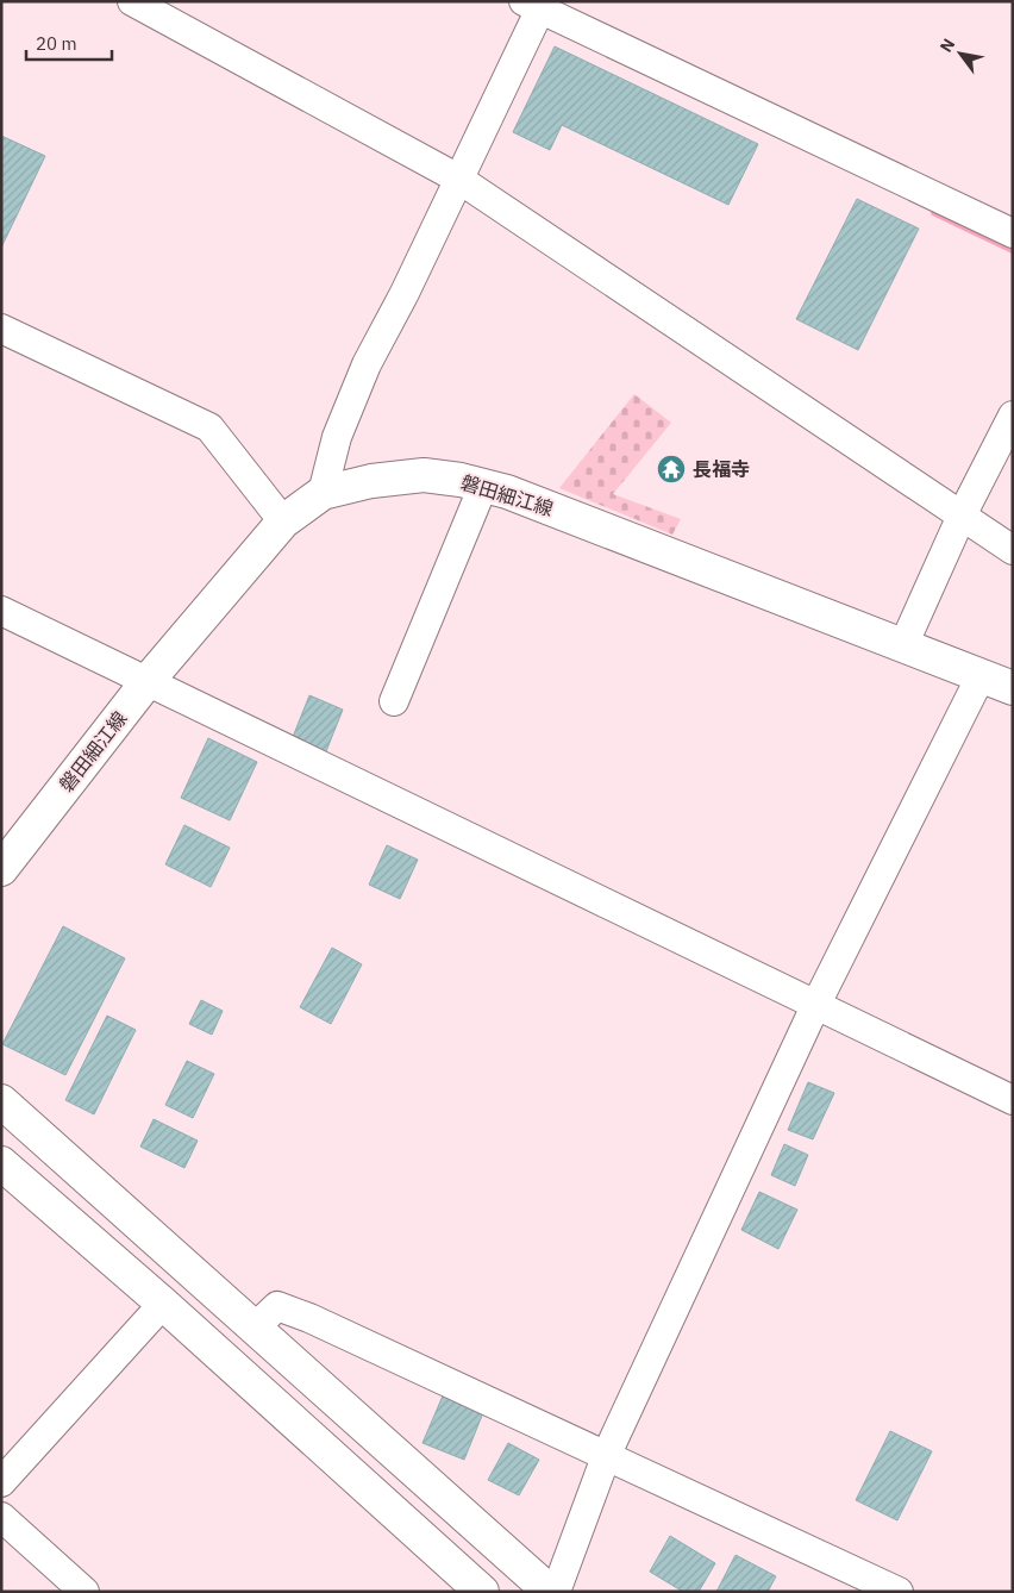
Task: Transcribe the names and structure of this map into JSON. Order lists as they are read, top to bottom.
{
  "streets": {
    "street": ["磐田細江線"]
  },
  "places": {
    "temple": ["長福寺"]
  },
  "scale_bar": "20 m",
  "north": "top left"
}
